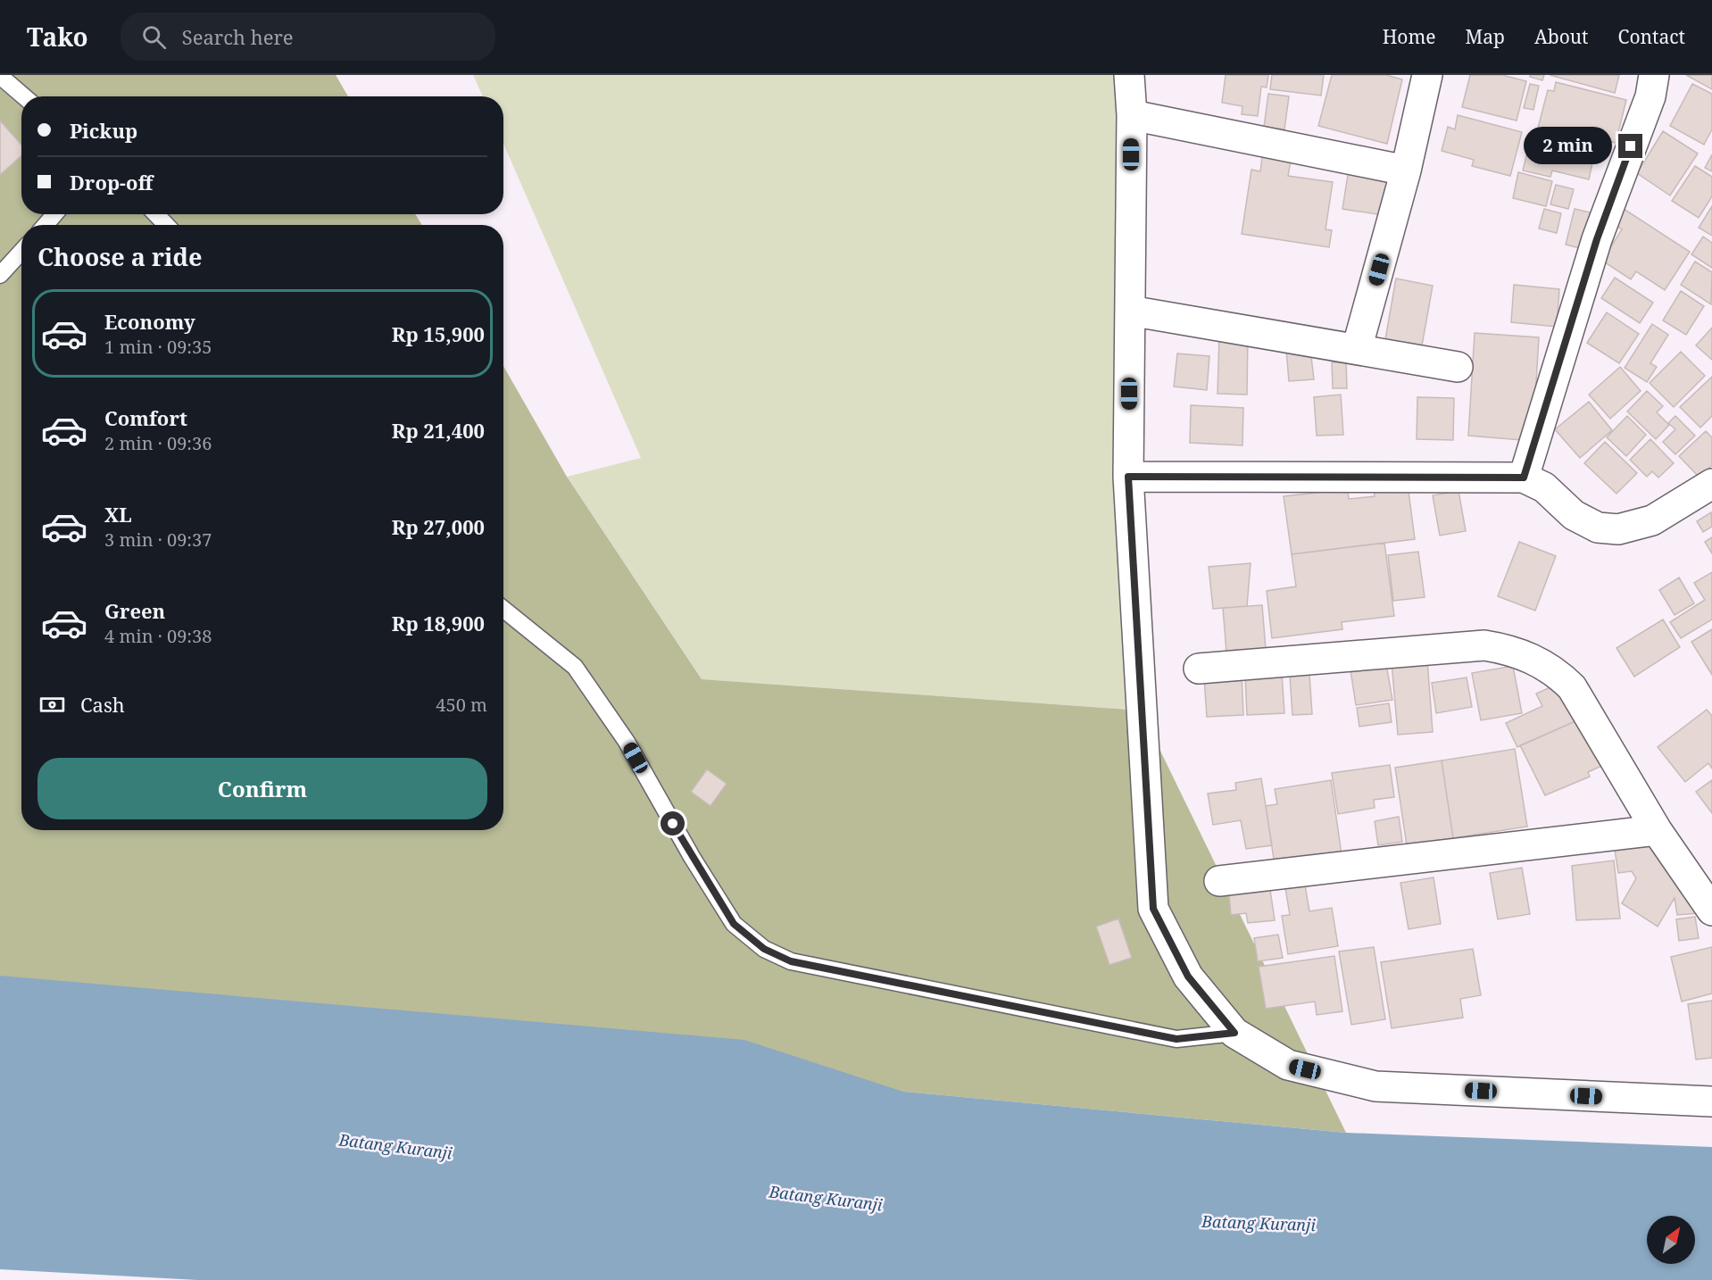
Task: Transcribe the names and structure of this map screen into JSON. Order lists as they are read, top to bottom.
{
  "water": ["Batang Kuranji"],
  "north": "top right",
  "page": {
    "header": "Tako",
    "search": "Search here",
    "nav": [
      "Home",
      "Map",
      "About",
      "Contact"
    ],
    "banner": ["Pickup", "Drop-off"],
    "bubble": "2 min",
    "heading": "Choose a ride",
    "list": [
      {
        "name": "Economy",
        "note": "1 min · 09:35",
        "value": "Rp 15,900"
      },
      {
        "name": "Comfort",
        "note": "2 min · 09:36",
        "value": "Rp 21,400"
      },
      {
        "name": "XL",
        "note": "3 min · 09:37",
        "value": "Rp 27,000"
      },
      {
        "name": "Green",
        "note": "4 min · 09:38",
        "value": "Rp 18,900"
      }
    ],
    "pay": ["Cash", "450 m"],
    "buttons": "Confirm"
  }
}
